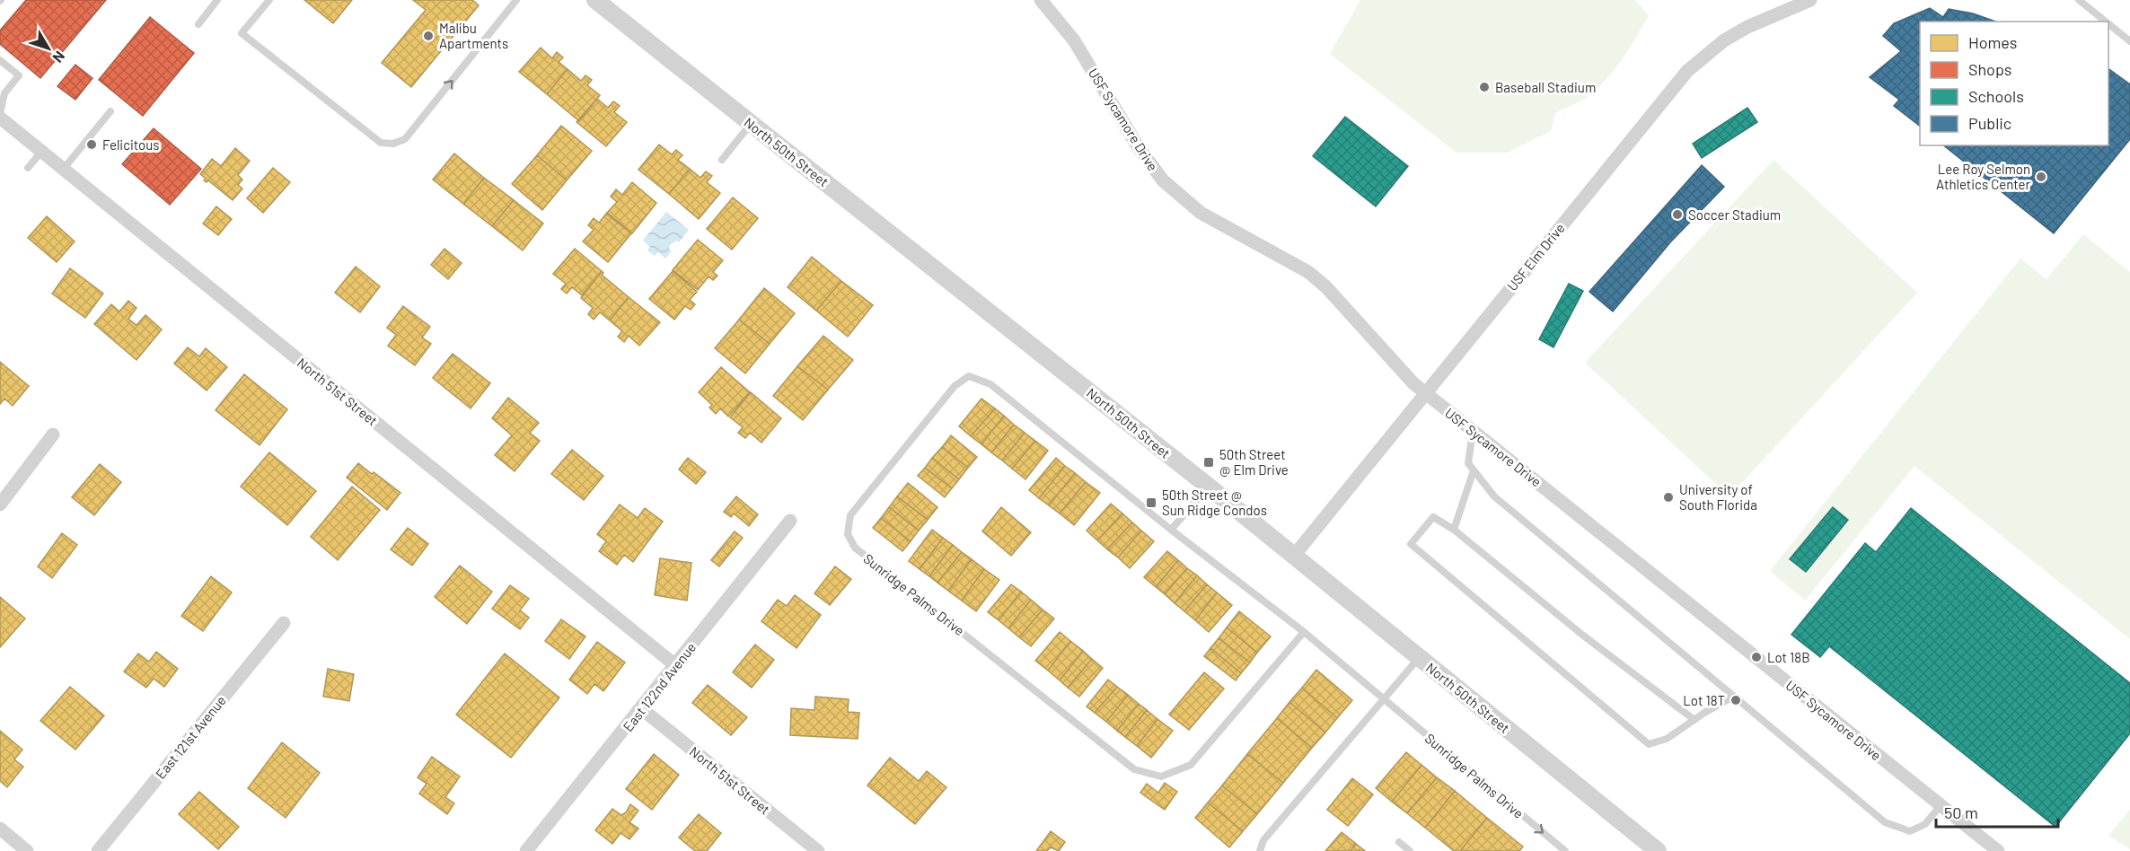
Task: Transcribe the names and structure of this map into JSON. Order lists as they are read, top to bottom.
{
  "streets": {
    "street": [
      "USF Sycamore Drive",
      "North 50th Street",
      "USF Elm Drive",
      "North 51st Street",
      "East 122nd Avenue",
      "East 121st Avenue"
    ],
    "lane": ["Sunridge Palms Drive"]
  },
  "crossings": [
    ["USF Sycamore Drive", "USF Elm Drive"],
    ["North 50th Street", "USF Elm Drive"],
    ["North 51st Street", "East 122nd Avenue"]
  ],
  "places": {
    "other": [
      "Malibu Apartments",
      "Baseball Stadium",
      "Felicitous",
      "Lee Roy Selmon Athletics Center",
      "Soccer Stadium",
      "University of South Florida",
      "Lot 18B",
      "Lot 18T"
    ],
    "transit": ["50th Street @ Elm Drive", "50th Street @ Sun Ridge Condos"]
  },
  "legend": [
    "Homes",
    "Shops",
    "Schools",
    "Public"
  ],
  "scale_bar": "50 m",
  "north": "bottom right"
}
